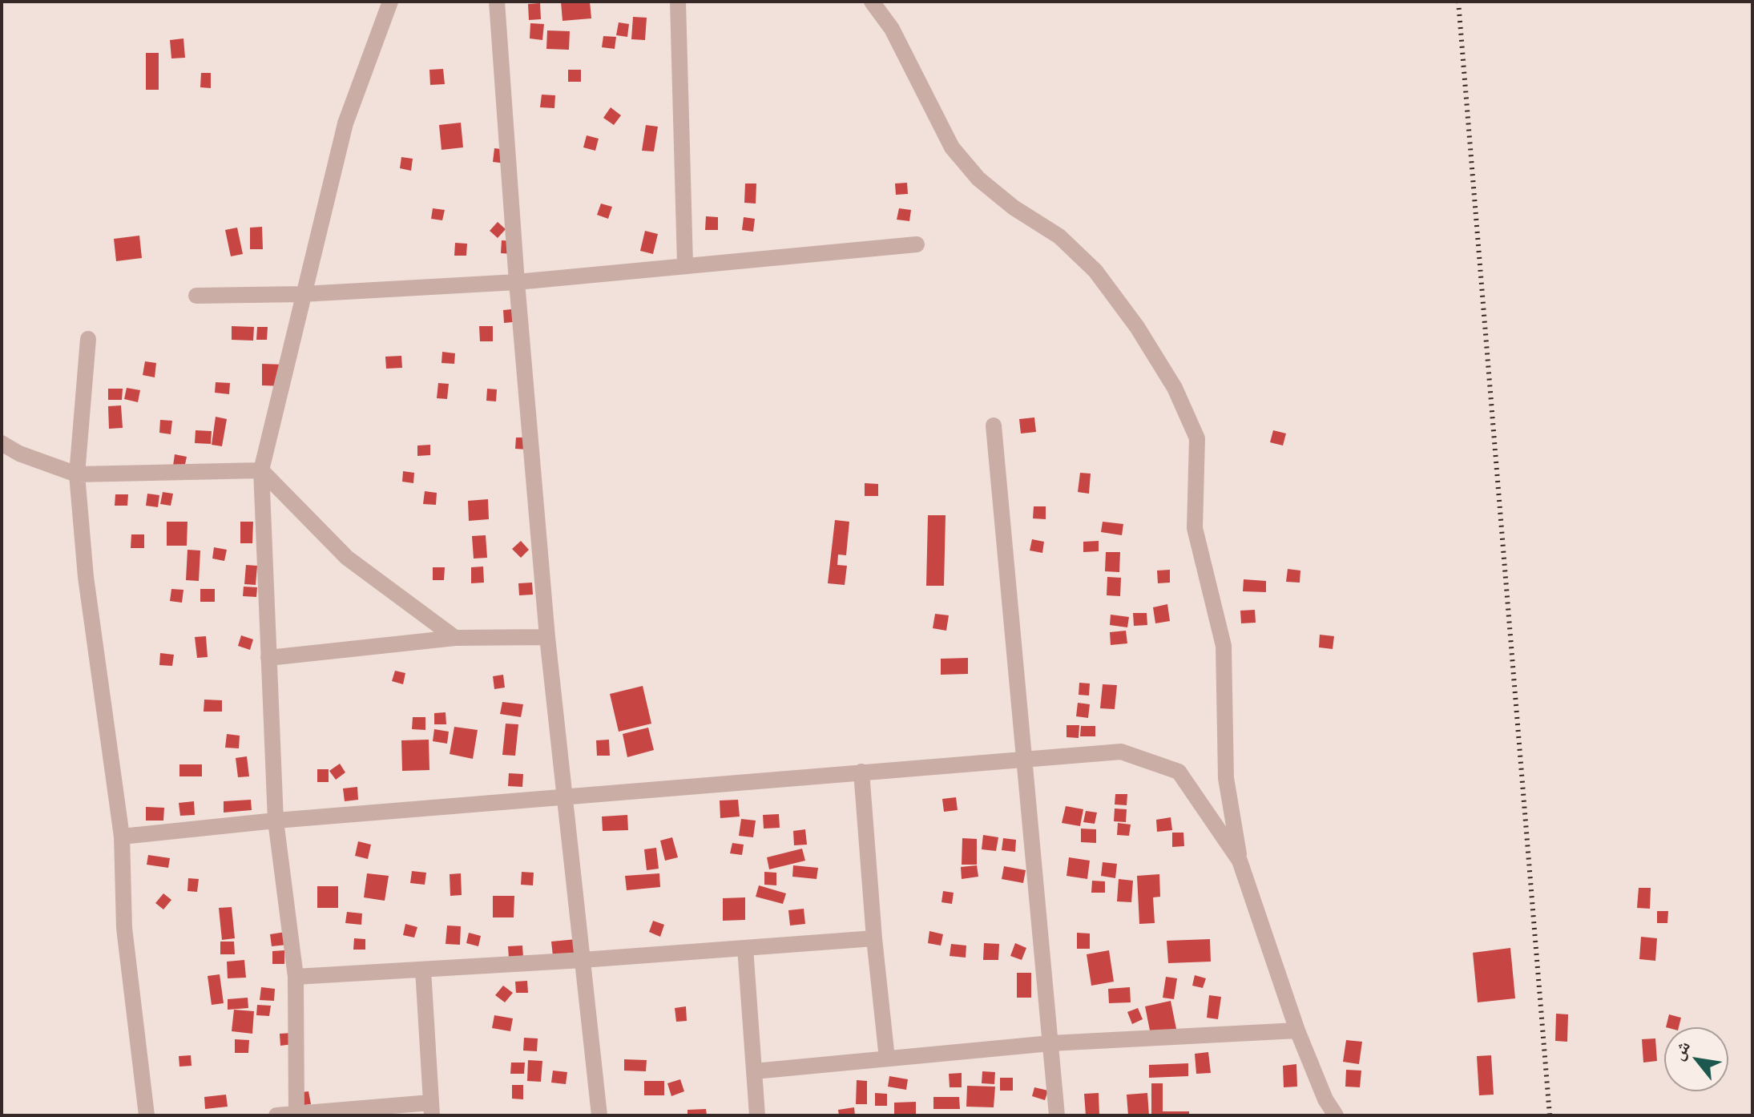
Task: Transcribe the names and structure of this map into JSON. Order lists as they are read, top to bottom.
{
  "north": "top left"
}
